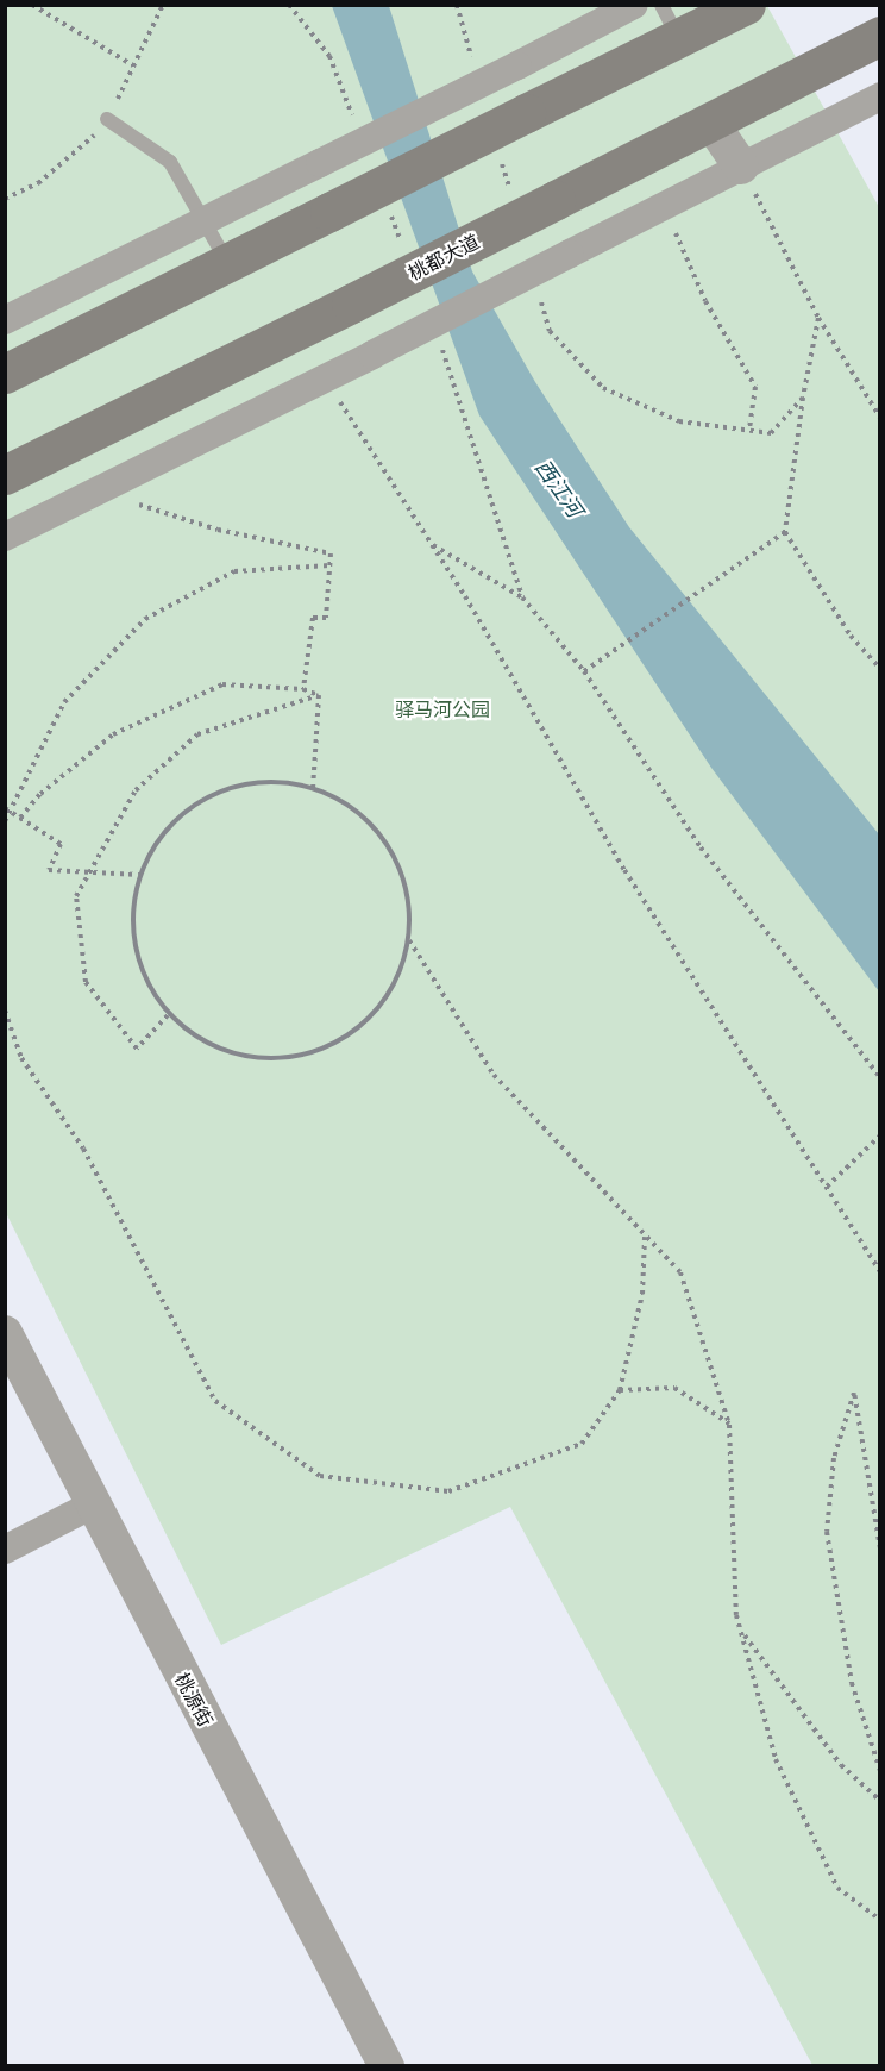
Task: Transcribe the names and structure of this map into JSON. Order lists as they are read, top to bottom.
{
  "streets": {
    "main road": ["桃都大道"],
    "street": ["桃源街"]
  },
  "water": ["西江河"],
  "parks": ["驿马河公园"]
}
